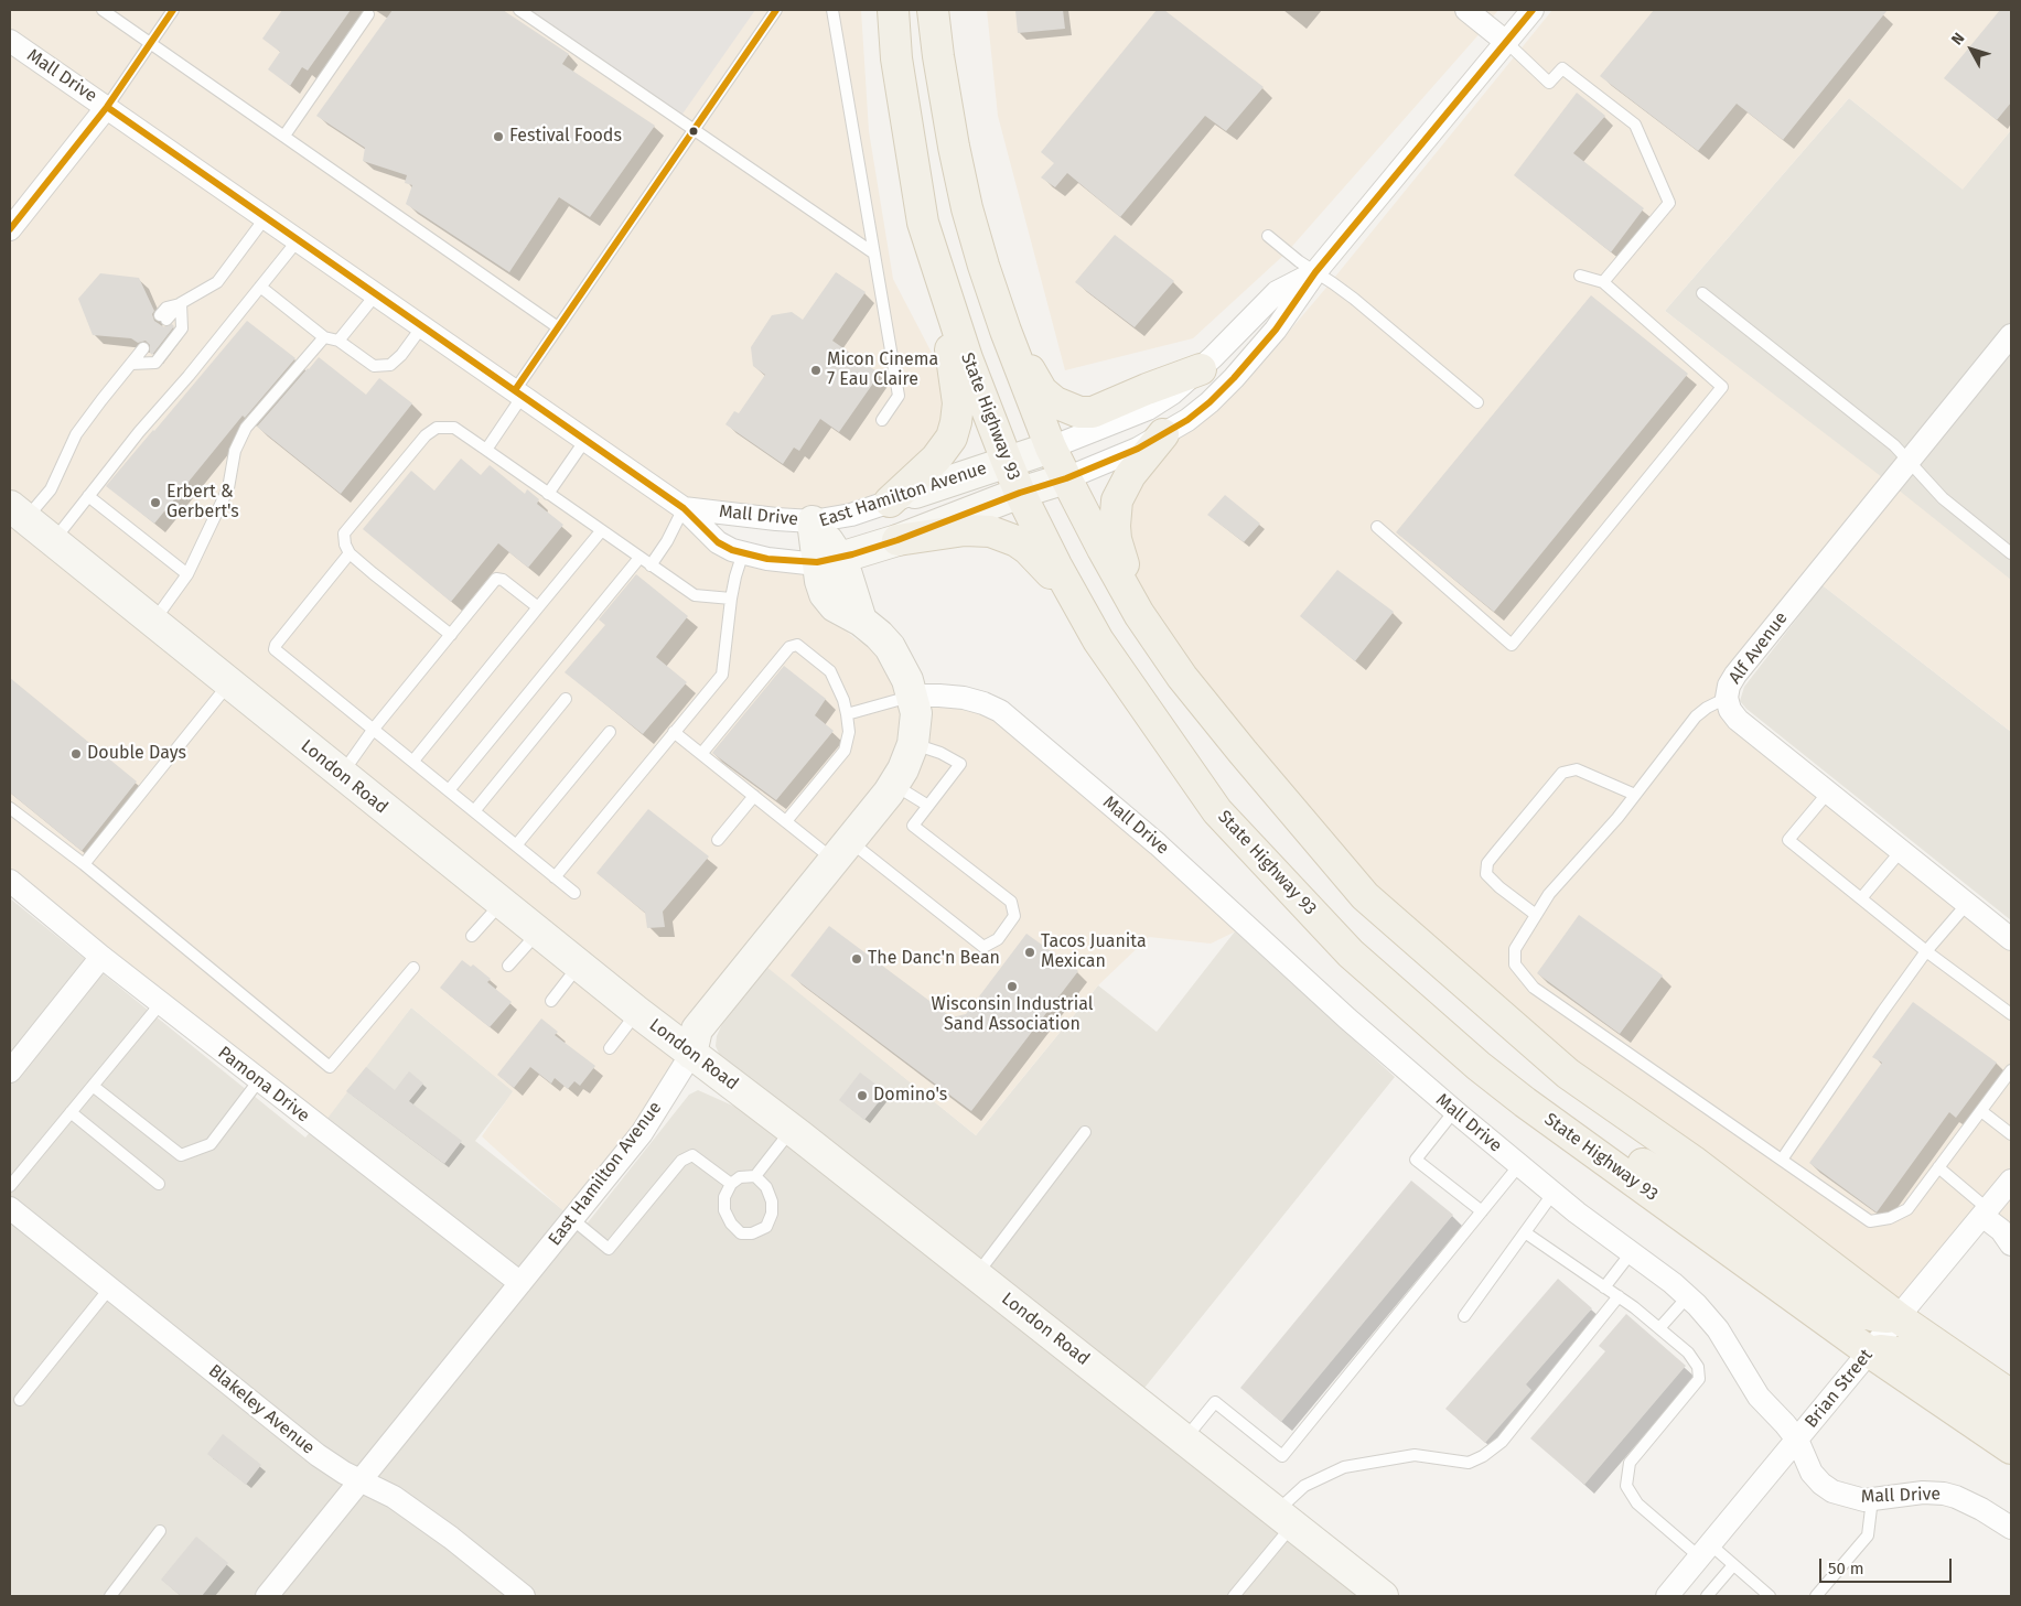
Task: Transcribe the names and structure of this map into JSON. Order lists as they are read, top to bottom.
{
  "streets": {
    "main road": ["State Highway 93"],
    "street": [
      "Mall Drive",
      "East Hamilton Avenue",
      "Alf Avenue",
      "London Road",
      "Pamona Drive",
      "Brian Street",
      "Blakeley Avenue"
    ]
  },
  "crossings": [
    ["Mall Drive", "East Hamilton Avenue"],
    ["Mall Drive", "Brian Street"],
    ["State Highway 93", "East Hamilton Avenue"],
    ["State Highway 93", "Brian Street"],
    ["East Hamilton Avenue", "London Road"],
    ["East Hamilton Avenue", "Pamona Drive"],
    ["East Hamilton Avenue", "Blakeley Avenue"]
  ],
  "places": [
    "Festival Foods",
    "Micon Cinema 7 Eau Claire",
    "Erbert & Gerbert's",
    "Double Days",
    "Tacos Juanita Mexican",
    "The Danc'n Bean",
    "Wisconsin Industrial Sand Association",
    "Domino's"
  ],
  "scale_bar": "50 m",
  "north": "top left"
}
